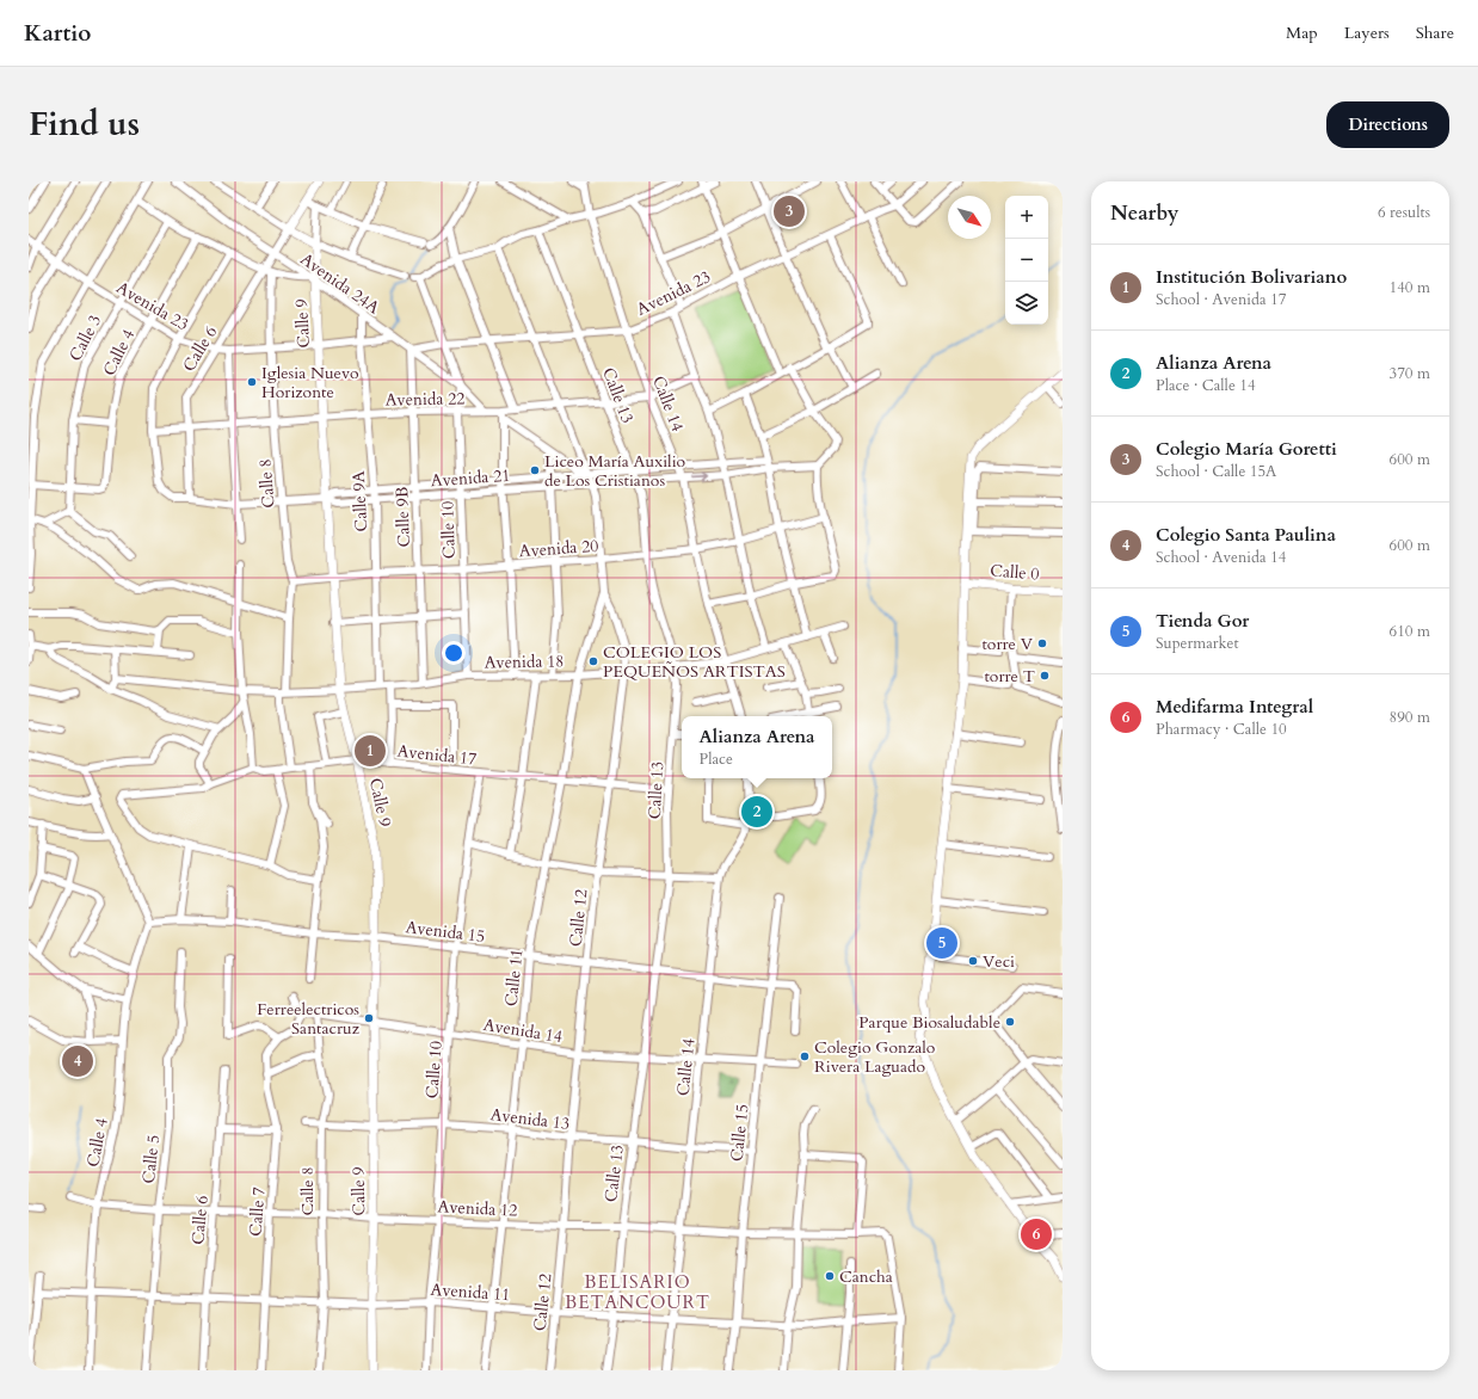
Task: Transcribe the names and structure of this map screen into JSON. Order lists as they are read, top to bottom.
{
  "streets": {
    "street": [
      "Avenida 24A",
      "Avenida 23",
      "Calle 9",
      "Calle 3",
      "Calle 6",
      "Calle 4",
      "Calle 13",
      "Avenida 22",
      "Calle 14",
      "Avenida 21",
      "Calle 8",
      "Calle 9A",
      "Calle 9B",
      "Calle 10",
      "Avenida 20",
      "Calle 0",
      "Avenida 18",
      "Avenida 17",
      "Calle 12",
      "Avenida 15",
      "Calle 11",
      "Avenida 14",
      "Avenida 13",
      "Calle 15",
      "Calle 5",
      "Avenida 12",
      "Calle 7",
      "Avenida 11"
    ]
  },
  "crossings": [
    ["Avenida 24A", "Avenida 23"],
    ["Avenida 24A", "Calle 9"],
    ["Avenida 24A", "Calle 6"],
    ["Avenida 24A", "Avenida 22"],
    ["Avenida 24A", "Calle 9A"],
    ["Avenida 24A", "Calle 9B"],
    ["Avenida 24A", "Calle 10"],
    ["Avenida 23", "Calle 9"],
    ["Avenida 23", "Calle 3"],
    ["Avenida 23", "Calle 6"],
    ["Avenida 23", "Calle 4"],
    ["Avenida 23", "Calle 13"],
    ["Avenida 23", "Calle 14"],
    ["Avenida 23", "Calle 8"],
    ["Avenida 23", "Calle 9A"],
    ["Avenida 23", "Calle 9B"],
    ["Avenida 23", "Calle 10"],
    ["Calle 9", "Avenida 22"],
    ["Calle 9", "Avenida 21"],
    ["Calle 9", "Avenida 20"],
    ["Calle 9", "Avenida 18"],
    ["Calle 9", "Avenida 17"],
    ["Calle 9", "Avenida 15"],
    ["Calle 9", "Avenida 14"],
    ["Calle 9", "Avenida 13"],
    ["Calle 9", "Avenida 12"],
    ["Calle 9", "Avenida 11"],
    ["Calle 3", "Calle 4"],
    ["Calle 6", "Avenida 22"],
    ["Calle 6", "Avenida 21"],
    ["Calle 6", "Calle 8"],
    ["Calle 6", "Avenida 12"],
    ["Calle 6", "Avenida 11"],
    ["Calle 4", "Avenida 15"],
    ["Calle 4", "Avenida 12"],
    ["Calle 4", "Avenida 11"],
    ["Calle 13", "Avenida 22"],
    ["Calle 13", "Avenida 21"],
    ["Calle 13", "Avenida 20"],
    ["Calle 13", "Avenida 18"],
    ["Calle 13", "Avenida 17"],
    ["Calle 13", "Avenida 15"],
    ["Calle 13", "Avenida 14"],
    ["Calle 13", "Avenida 13"],
    ["Calle 13", "Avenida 12"],
    ["Calle 13", "Avenida 11"],
    ["Avenida 22", "Calle 14"],
    ["Avenida 22", "Avenida 21"],
    ["Avenida 22", "Calle 8"],
    ["Avenida 22", "Calle 9A"],
    ["Avenida 22", "Calle 9B"],
    ["Avenida 22", "Calle 10"],
    ["Calle 14", "Avenida 21"],
    ["Calle 14", "Avenida 20"],
    ["Calle 14", "Avenida 18"],
    ["Calle 14", "Avenida 15"],
    ["Calle 14", "Avenida 14"],
    ["Calle 14", "Avenida 13"],
    ["Calle 14", "Avenida 12"],
    ["Calle 14", "Avenida 11"],
    ["Avenida 21", "Calle 8"],
    ["Avenida 21", "Calle 9A"],
    ["Avenida 21", "Calle 9B"],
    ["Avenida 21", "Calle 10"],
    ["Avenida 21", "Calle 12"],
    ["Calle 8", "Avenida 20"],
    ["Calle 8", "Avenida 18"],
    ["Calle 8", "Avenida 17"],
    ["Calle 8", "Avenida 14"],
    ["Calle 8", "Avenida 13"],
    ["Calle 8", "Avenida 12"],
    ["Calle 8", "Avenida 11"],
    ["Calle 9A", "Avenida 20"],
    ["Calle 9A", "Avenida 18"],
    ["Calle 9B", "Avenida 20"],
    ["Calle 9B", "Avenida 18"],
    ["Calle 10", "Avenida 20"],
    ["Calle 10", "Avenida 18"],
    ["Calle 10", "Avenida 17"],
    ["Calle 10", "Avenida 15"],
    ["Calle 10", "Avenida 14"],
    ["Calle 10", "Avenida 13"],
    ["Calle 10", "Avenida 12"],
    ["Calle 10", "Avenida 11"],
    ["Avenida 20", "Calle 12"],
    ["Avenida 18", "Calle 12"],
    ["Avenida 18", "Calle 11"],
    ["Avenida 17", "Calle 12"],
    ["Avenida 17", "Calle 11"],
    ["Calle 12", "Avenida 15"],
    ["Calle 12", "Calle 11"],
    ["Calle 12", "Avenida 14"],
    ["Calle 12", "Avenida 13"],
    ["Calle 12", "Avenida 12"],
    ["Calle 12", "Avenida 11"],
    ["Avenida 15", "Calle 11"],
    ["Avenida 15", "Calle 15"],
    ["Calle 11", "Avenida 14"],
    ["Calle 11", "Avenida 13"],
    ["Calle 11", "Avenida 12"],
    ["Calle 11", "Avenida 11"],
    ["Avenida 14", "Calle 15"],
    ["Avenida 13", "Calle 15"],
    ["Calle 15", "Avenida 12"],
    ["Calle 15", "Avenida 11"],
    ["Calle 5", "Avenida 12"],
    ["Calle 5", "Avenida 11"],
    ["Avenida 12", "Calle 7"],
    ["Avenida 12", "Avenida 11"],
    ["Calle 7", "Avenida 11"]
  ],
  "districts": ["BELISARIO BETANCOURT"],
  "places": [
    "Iglesia Nuevo Horizonte",
    "Liceo María Auxilio de Los Cristianos",
    "torre V",
    "COLEGIO LOS PEQUEÑOS ARTISTAS",
    "torre T",
    "Veci",
    "Ferreelectricos Santacruz",
    "Parque Biosaludable",
    "Colegio Gonzalo Rivera Laguado",
    "Cancha"
  ],
  "north": "bottom right",
  "page": {
    "header": "Kartio",
    "nav": ["Map", "Layers", "Share"],
    "title": "Find us",
    "buttons": "Directions",
    "heading": ["Nearby", "6 results"],
    "pins": [
      "3",
      "1",
      "2",
      "5",
      "4",
      "6"
    ],
    "map_buttons": ["+", "−"],
    "list": [
      {
        "mark": "1",
        "name": "Institución Bolivariano",
        "note": "School · Avenida 17",
        "value": "140 m"
      },
      {
        "mark": "2",
        "name": "Alianza Arena",
        "note": "Place · Calle 14",
        "value": "370 m"
      },
      {
        "mark": "3",
        "name": "Colegio María Goretti",
        "note": "School · Calle 15A",
        "value": "600 m"
      },
      {
        "mark": "4",
        "name": "Colegio Santa Paulina",
        "note": "School · Avenida 14",
        "value": "600 m"
      },
      {
        "mark": "5",
        "name": "Tienda Gor",
        "note": "Supermarket",
        "value": "610 m"
      },
      {
        "mark": "6",
        "name": "Medifarma Integral",
        "note": "Pharmacy · Calle 10",
        "value": "890 m"
      }
    ],
    "popup": ["Alianza Arena", "Place"]
  }
}
